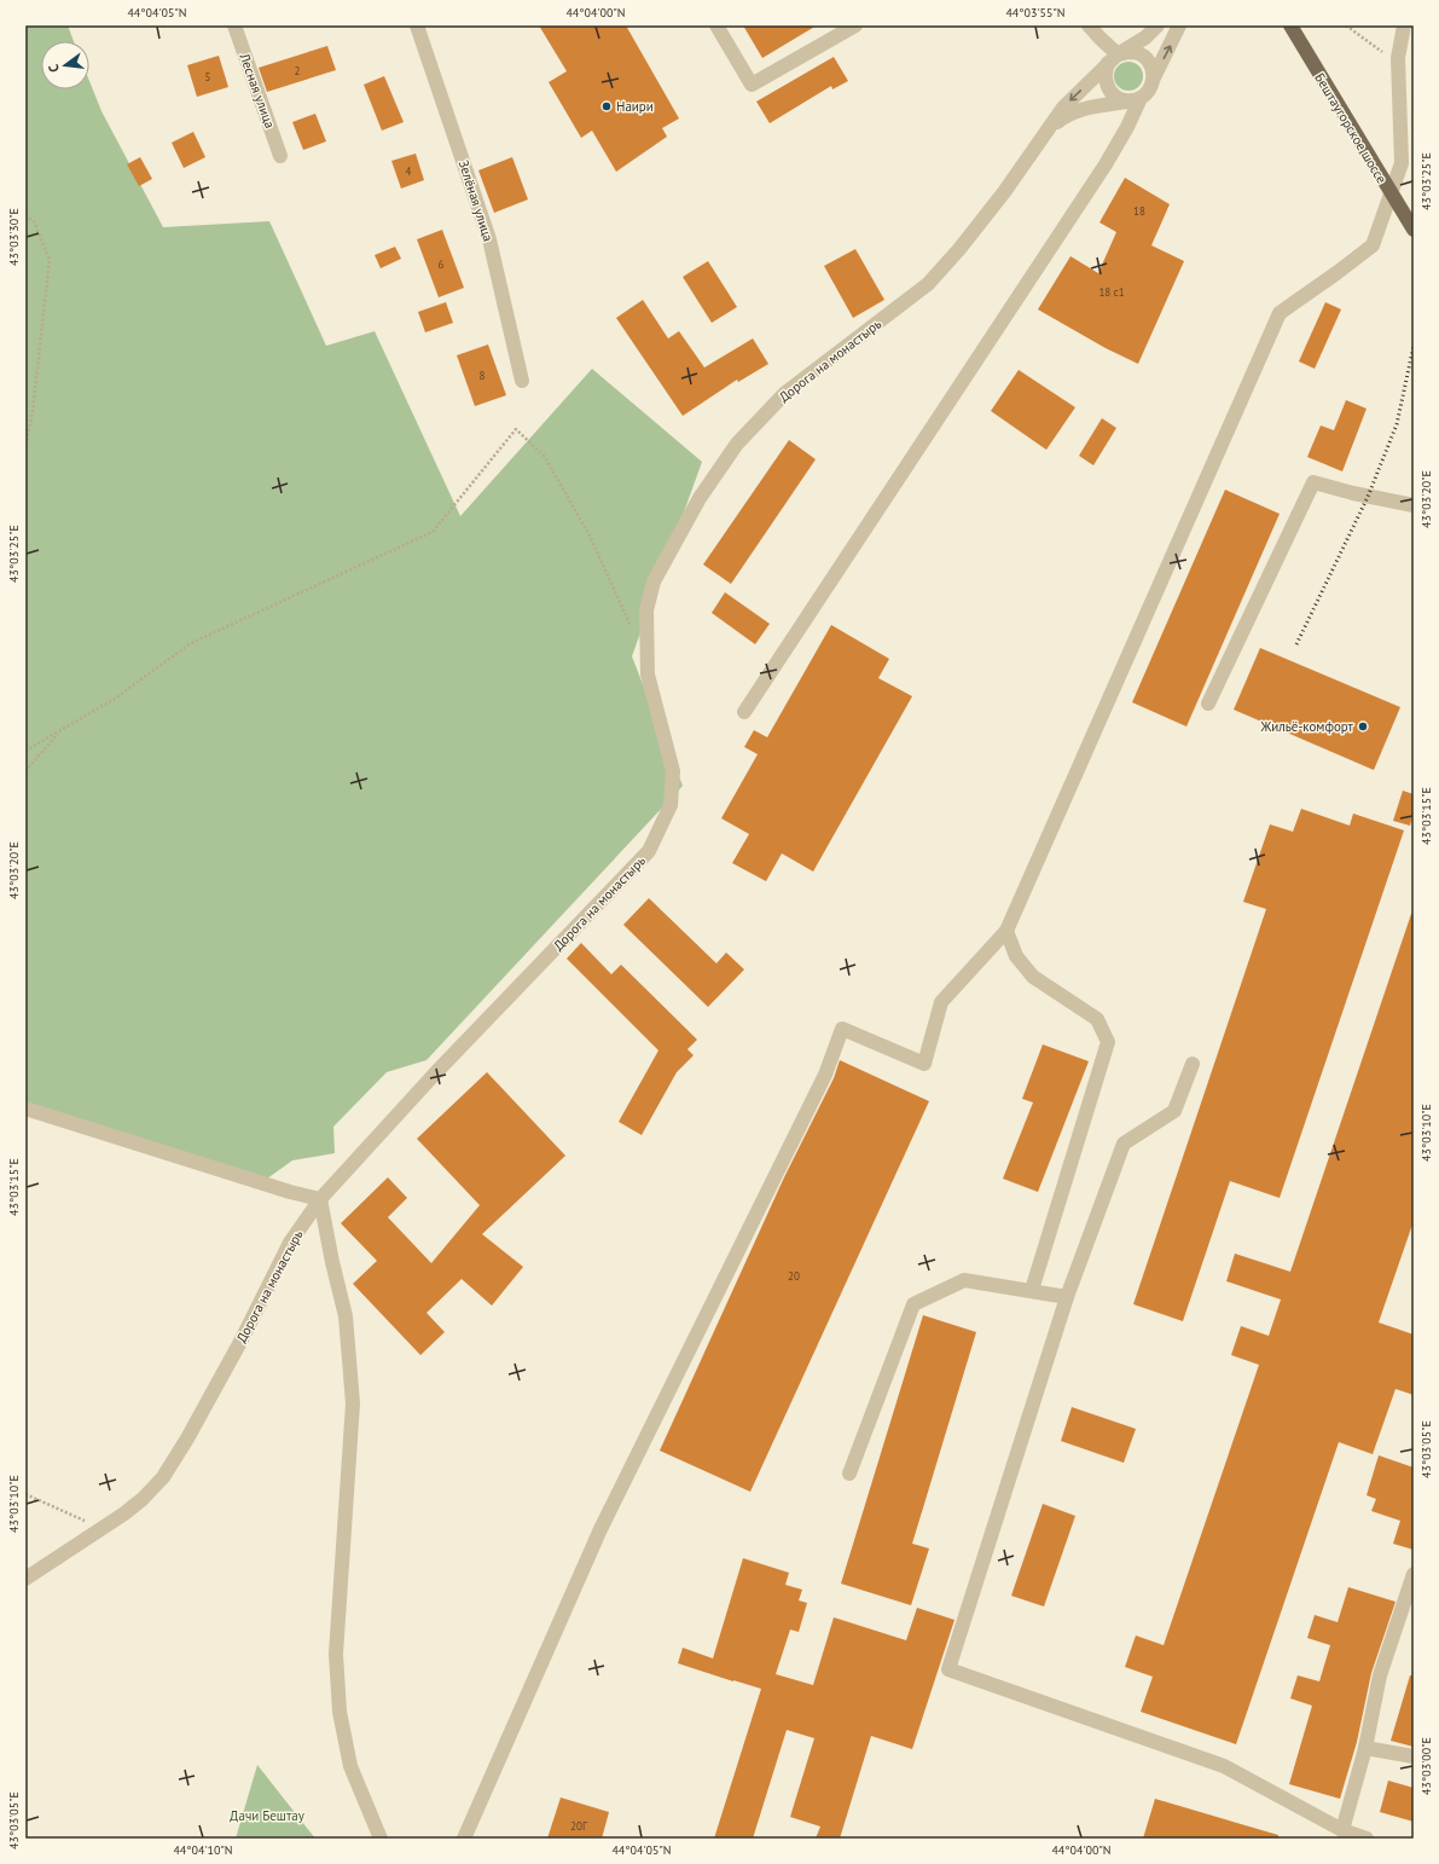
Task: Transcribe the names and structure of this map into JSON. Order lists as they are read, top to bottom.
{
  "streets": {
    "main road": ["Бештаугорское шоссе"],
    "street": ["Лесная улица", "Зелёная улица", "Дорога на монастырь"]
  },
  "parks": ["Дачи Бештау"],
  "places": ["Наири", "Жильё-комфорт"],
  "house_numbers": [
    "2",
    "5",
    "4",
    "18",
    "6",
    "18 с1",
    "8",
    "20",
    "20Г"
  ],
  "north": "left",
  "coordinates": [
    "44°04'05\"N",
    "44°04'00\"N",
    "44°03'55\"N",
    "43°03'25\"E",
    "43°03'30\"E",
    "43°03'20\"E",
    "43°03'15\"E",
    "43°03'10\"E",
    "43°03'05\"E",
    "43°03'00\"E",
    "44°04'10\"N"
  ]
}
